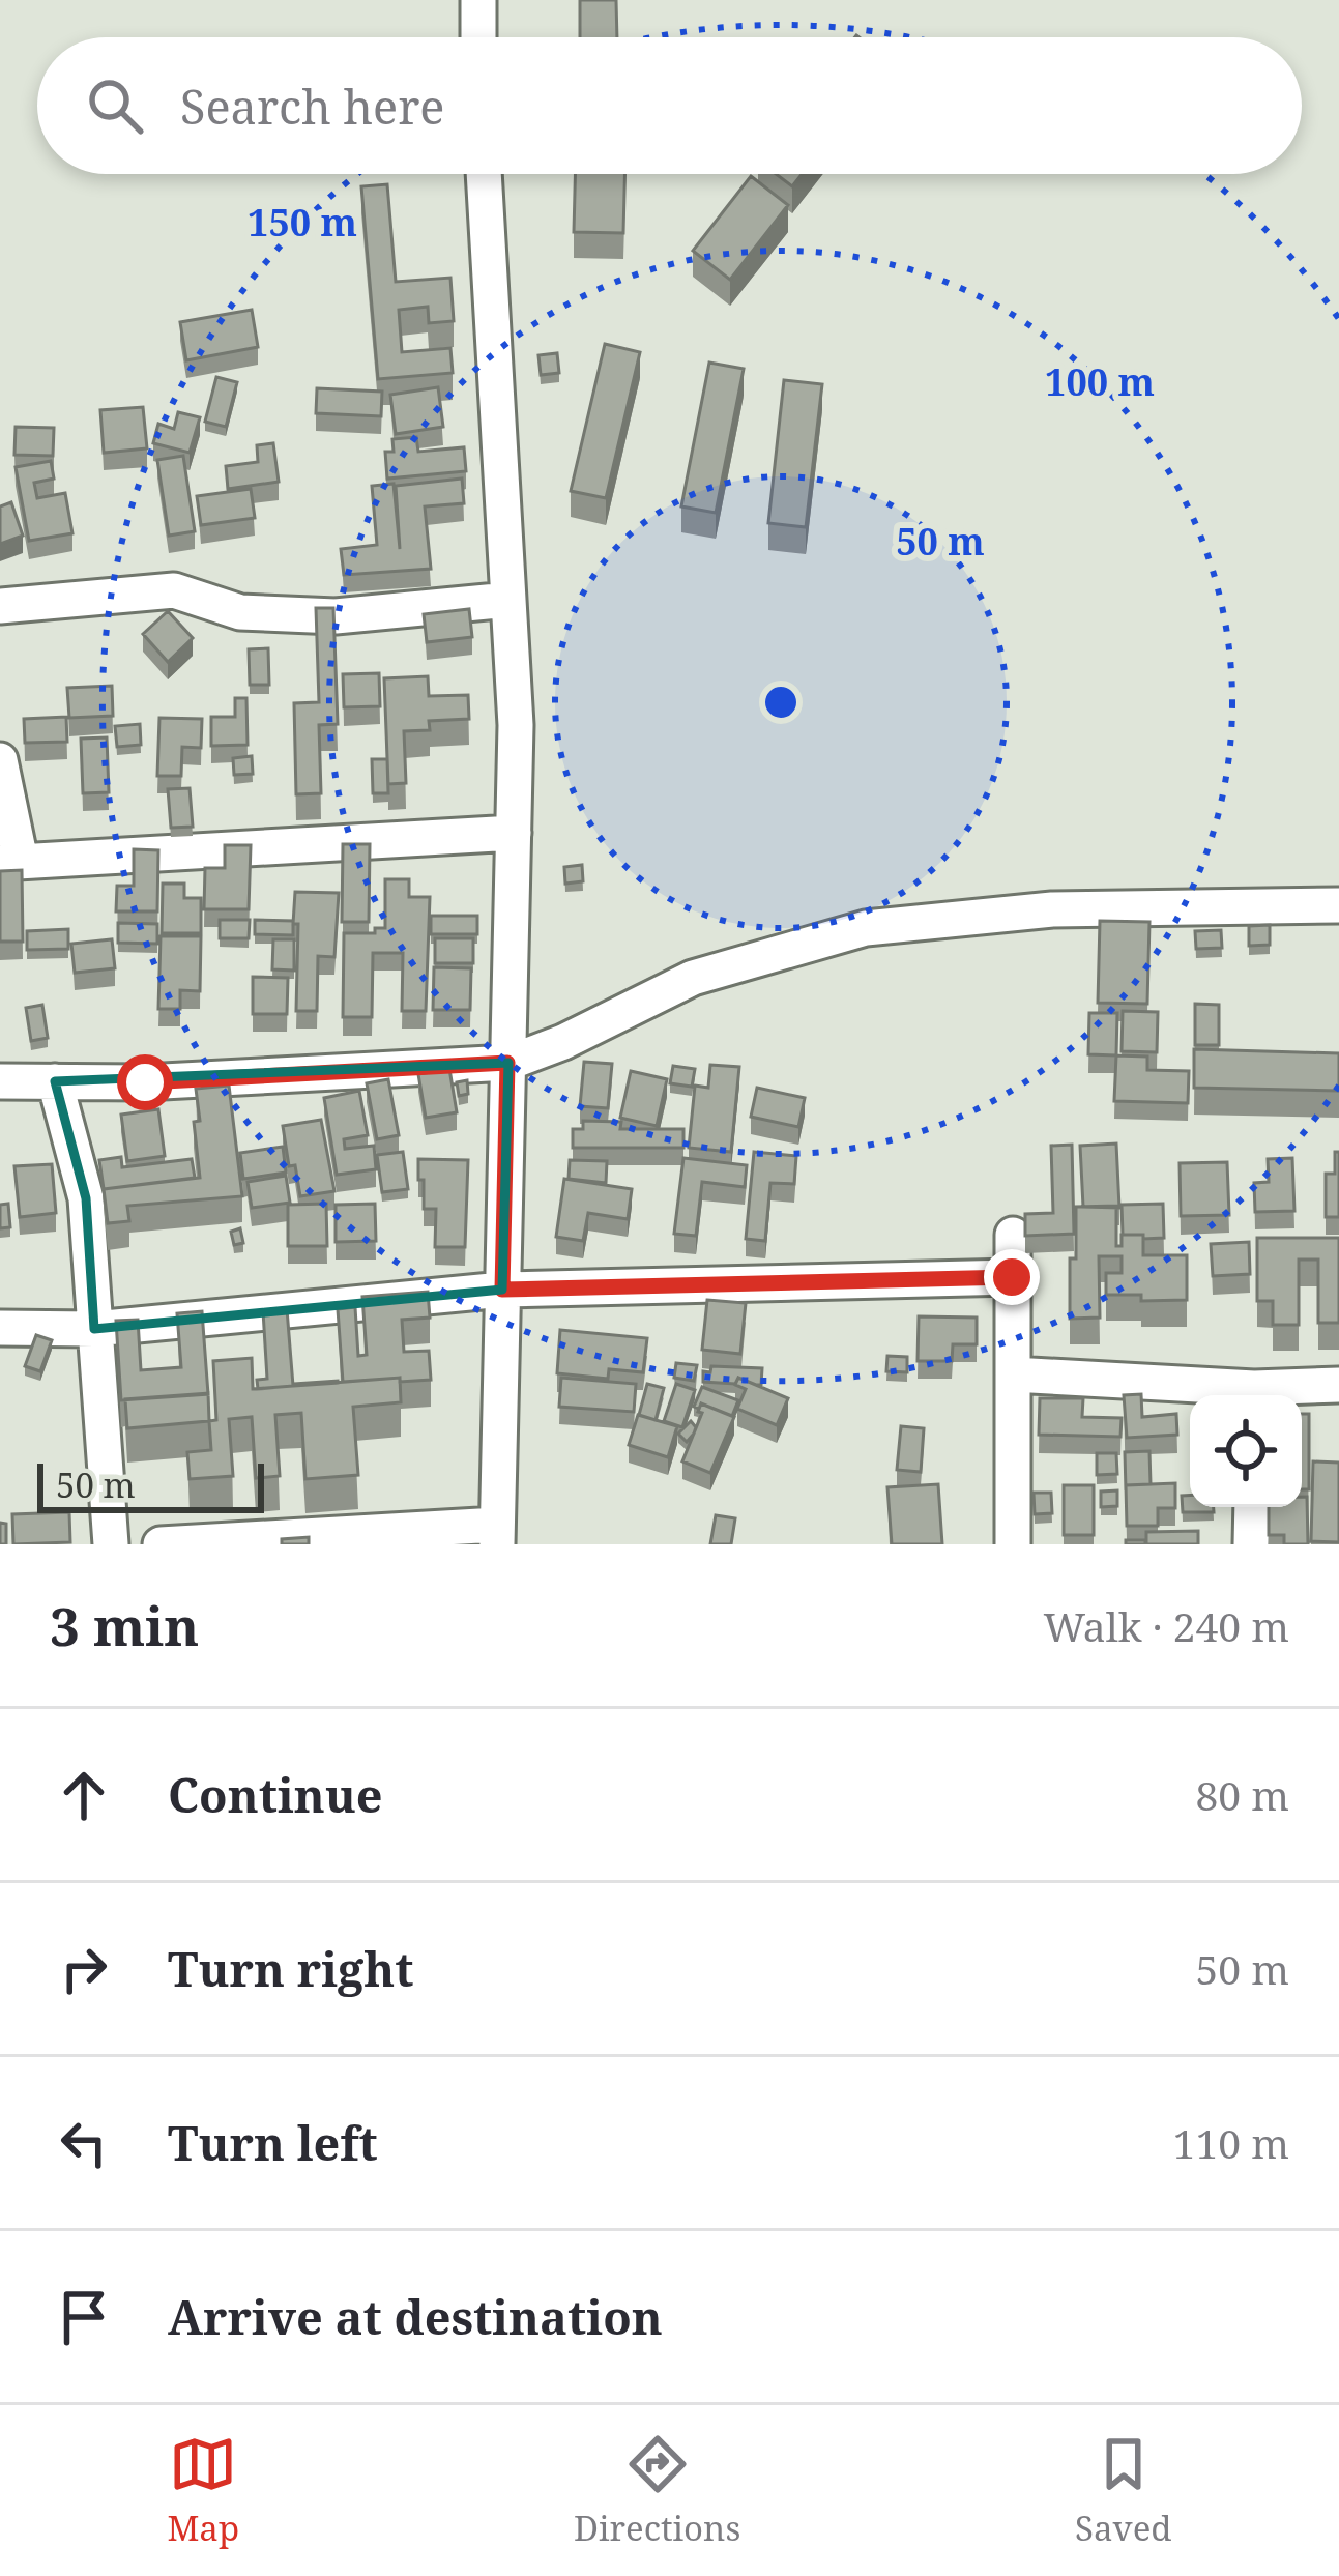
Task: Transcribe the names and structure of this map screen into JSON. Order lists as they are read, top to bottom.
{
  "scale_bar": "50 m",
  "page": {
    "search": "Search here",
    "scale": "50 m",
    "heading": ["3 min", "Walk · 240 m"],
    "list": [
      ["Continue", "80 m"],
      ["Turn right", "50 m"],
      ["Turn left", "110 m"],
      "Arrive at destination"
    ],
    "nav": ["Map", "Directions", "Saved"]
  },
  "rings": ["150 m", "100 m", "50 m"]
}
